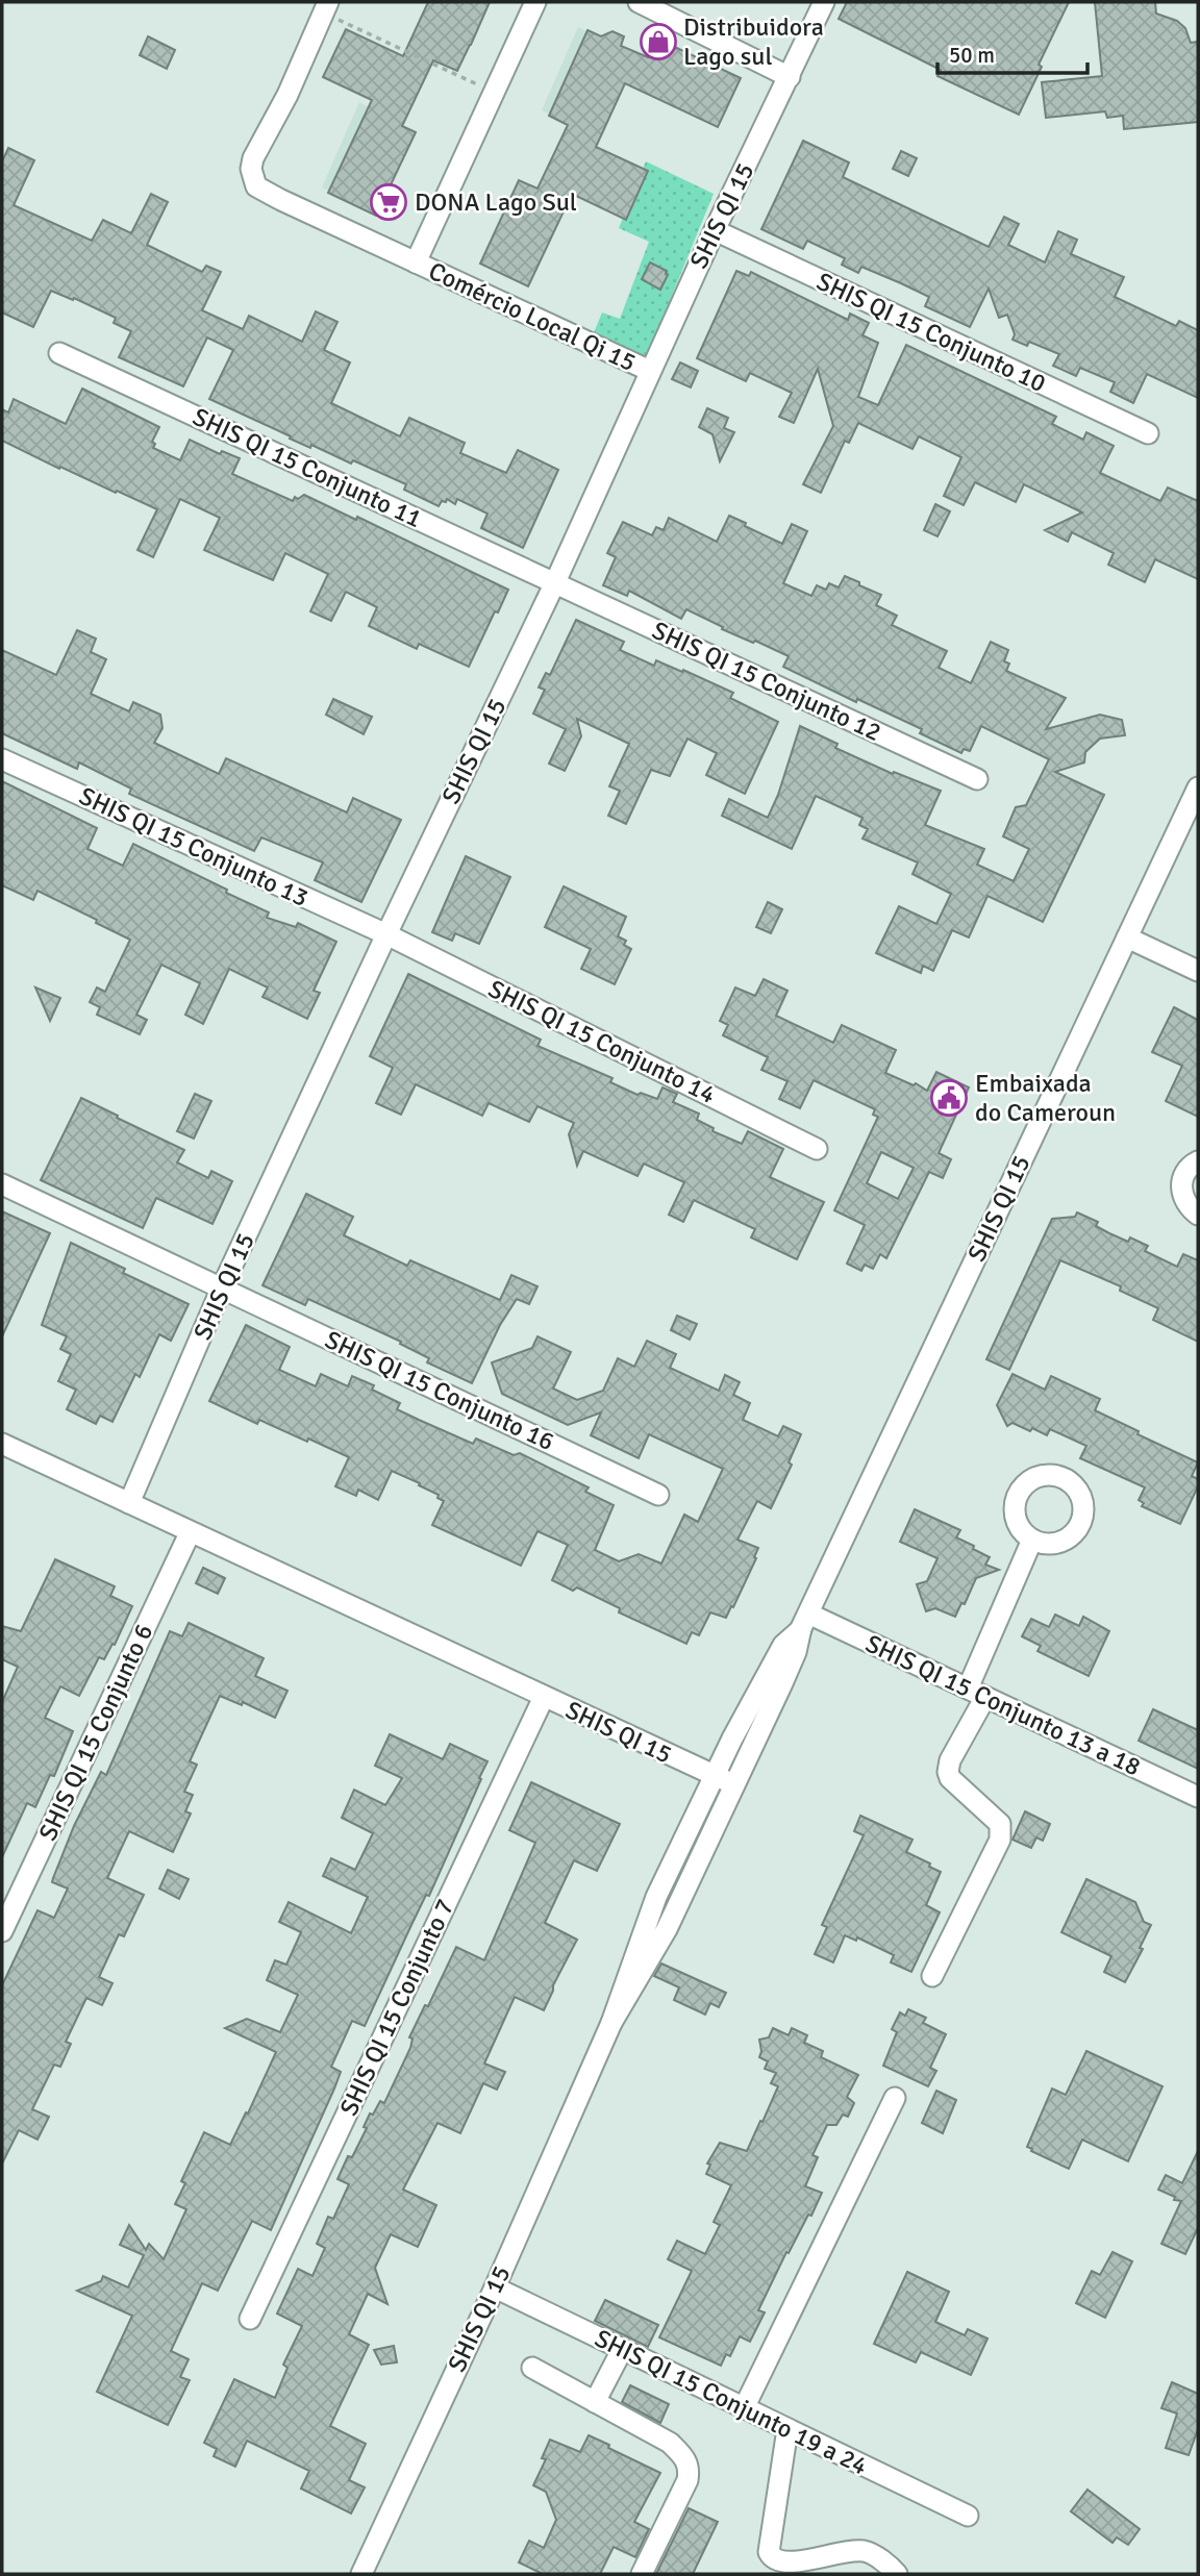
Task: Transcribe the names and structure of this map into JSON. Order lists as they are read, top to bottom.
{
  "streets": {
    "street": [
      "SHIS QI 15",
      "Comércio Local Qi 15",
      "SHIS QI 15 Conjunto 10",
      "SHIS QI 15 Conjunto 11",
      "SHIS QI 15 Conjunto 12",
      "SHIS QI 15 Conjunto 13",
      "SHIS QI 15 Conjunto 14",
      "SHIS QI 15 Conjunto 16",
      "SHIS QI 15 Conjunto 13 a 18",
      "SHIS QI 15 Conjunto 6",
      "SHIS QI 15 Conjunto 7",
      "SHIS QI 15 Conjunto 19 a 24"
    ]
  },
  "crossings": [
    ["SHIS QI 15", "Comércio Local Qi 15"],
    ["SHIS QI 15", "SHIS QI 15 Conjunto 10"],
    ["SHIS QI 15", "SHIS QI 15 Conjunto 11"],
    ["SHIS QI 15", "SHIS QI 15 Conjunto 12"],
    ["SHIS QI 15", "SHIS QI 15 Conjunto 13"],
    ["SHIS QI 15", "SHIS QI 15 Conjunto 14"],
    ["SHIS QI 15", "SHIS QI 15 Conjunto 16"],
    ["SHIS QI 15", "SHIS QI 15 Conjunto 13 a 18"],
    ["SHIS QI 15", "SHIS QI 15 Conjunto 6"],
    ["SHIS QI 15", "SHIS QI 15 Conjunto 7"],
    ["SHIS QI 15", "SHIS QI 15 Conjunto 19 a 24"],
    ["SHIS QI 15 Conjunto 11", "SHIS QI 15 Conjunto 12"],
    ["SHIS QI 15 Conjunto 13", "SHIS QI 15 Conjunto 14"]
  ],
  "places": {
    "shop": ["Distribuidora Lago sul"],
    "supermarket": ["DONA Lago Sul"],
    "public building": ["Embaixada do Cameroun"]
  },
  "scale_bar": "50 m"
}
